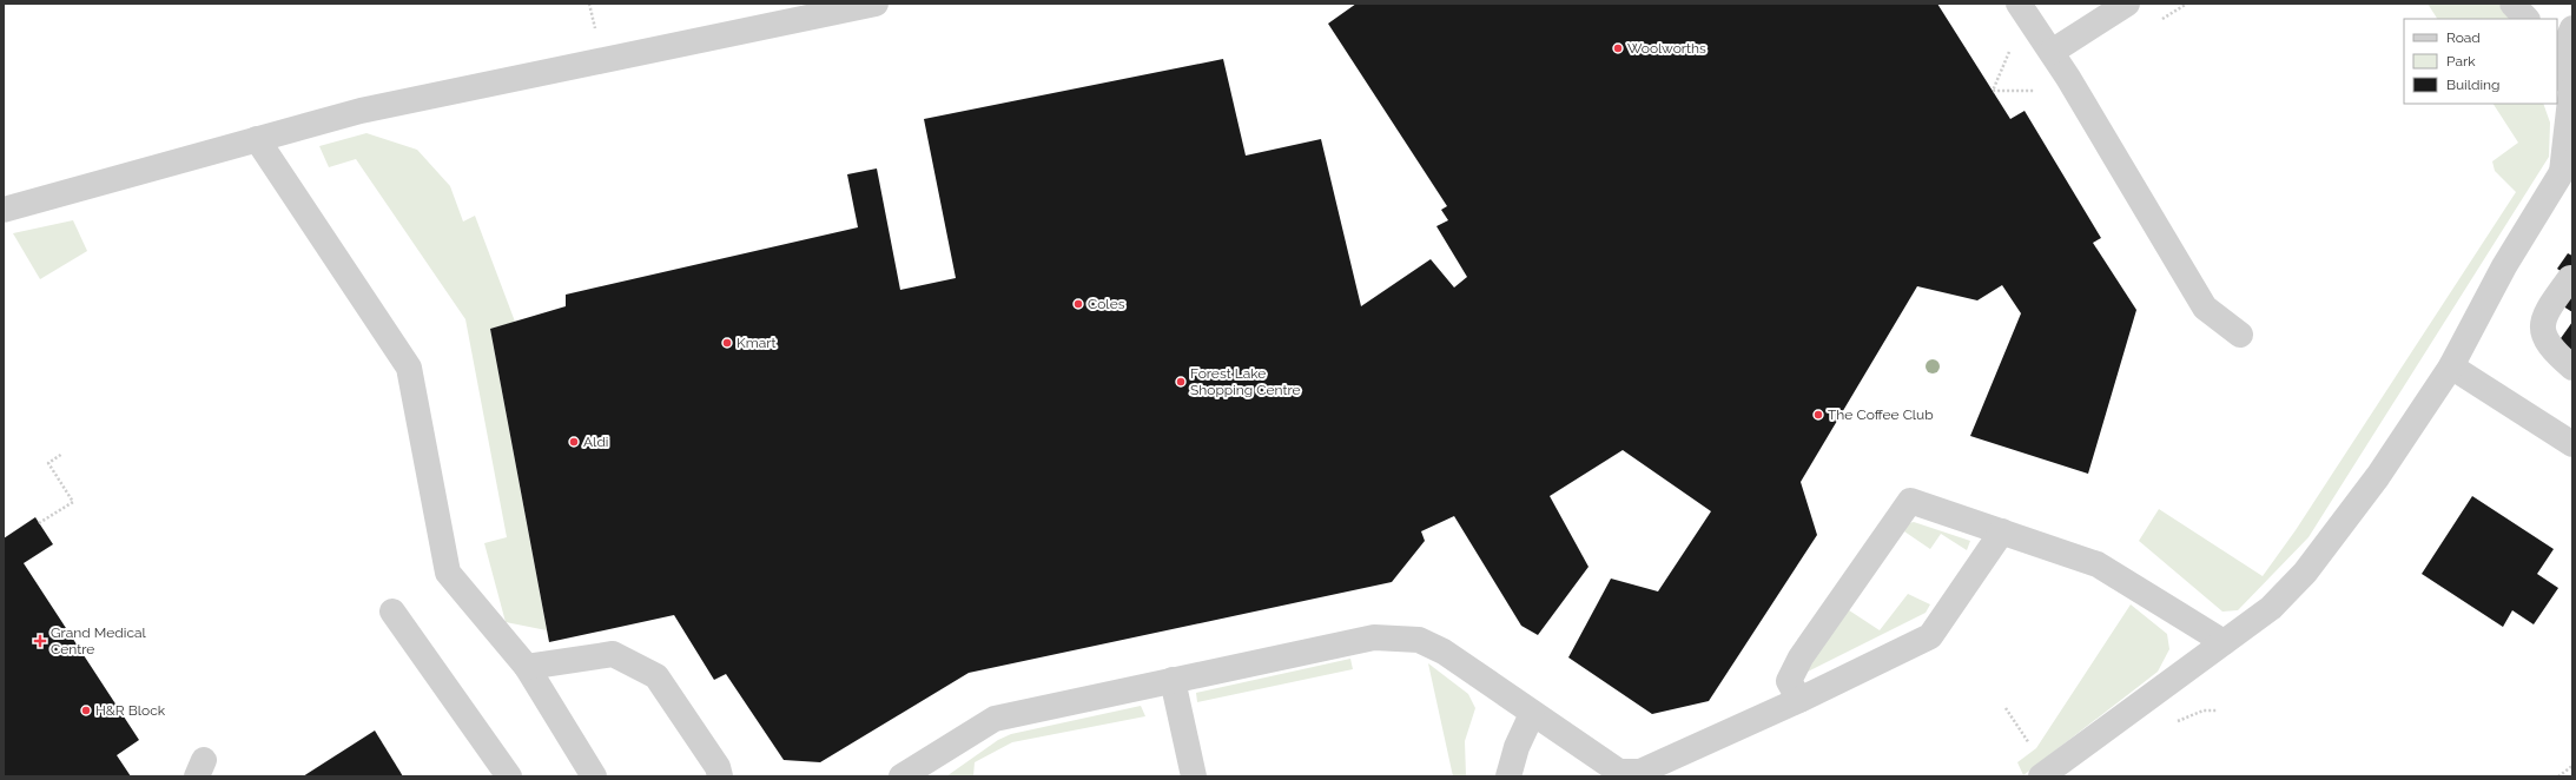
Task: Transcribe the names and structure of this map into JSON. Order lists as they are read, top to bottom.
{
  "places": {
    "other": [
      "Woolworths",
      "Coles",
      "Kmart",
      "Forest Lake Shopping Centre",
      "The Coffee Club",
      "Aldi",
      "H&R Block"
    ],
    "health": ["Grand Medical Centre"]
  },
  "legend": ["Road", "Park", "Building"]
}
